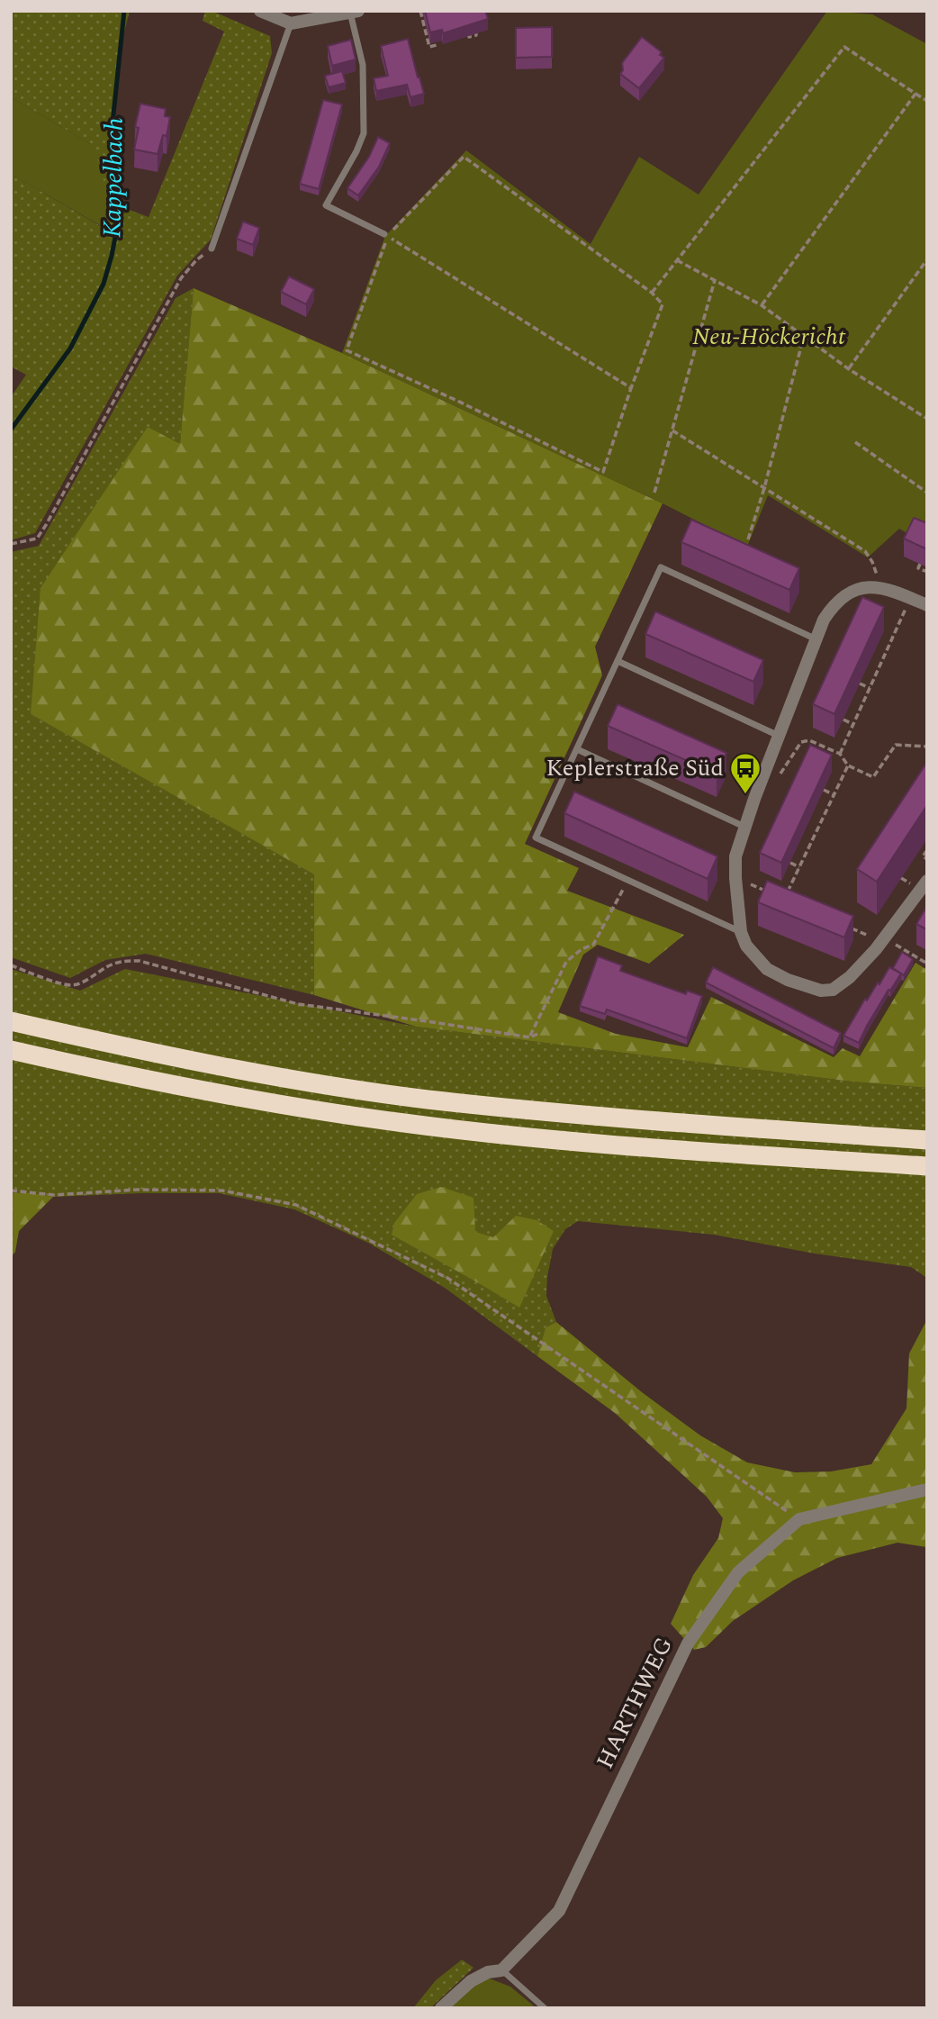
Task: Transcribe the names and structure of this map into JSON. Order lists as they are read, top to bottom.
{
  "streets": {
    "street": ["HARTHWEG"]
  },
  "water": ["Kappelbach"],
  "parks": ["Neu-Höckericht"],
  "places": {
    "bus stop": ["Keplerstraße Süd"]
  }
}
